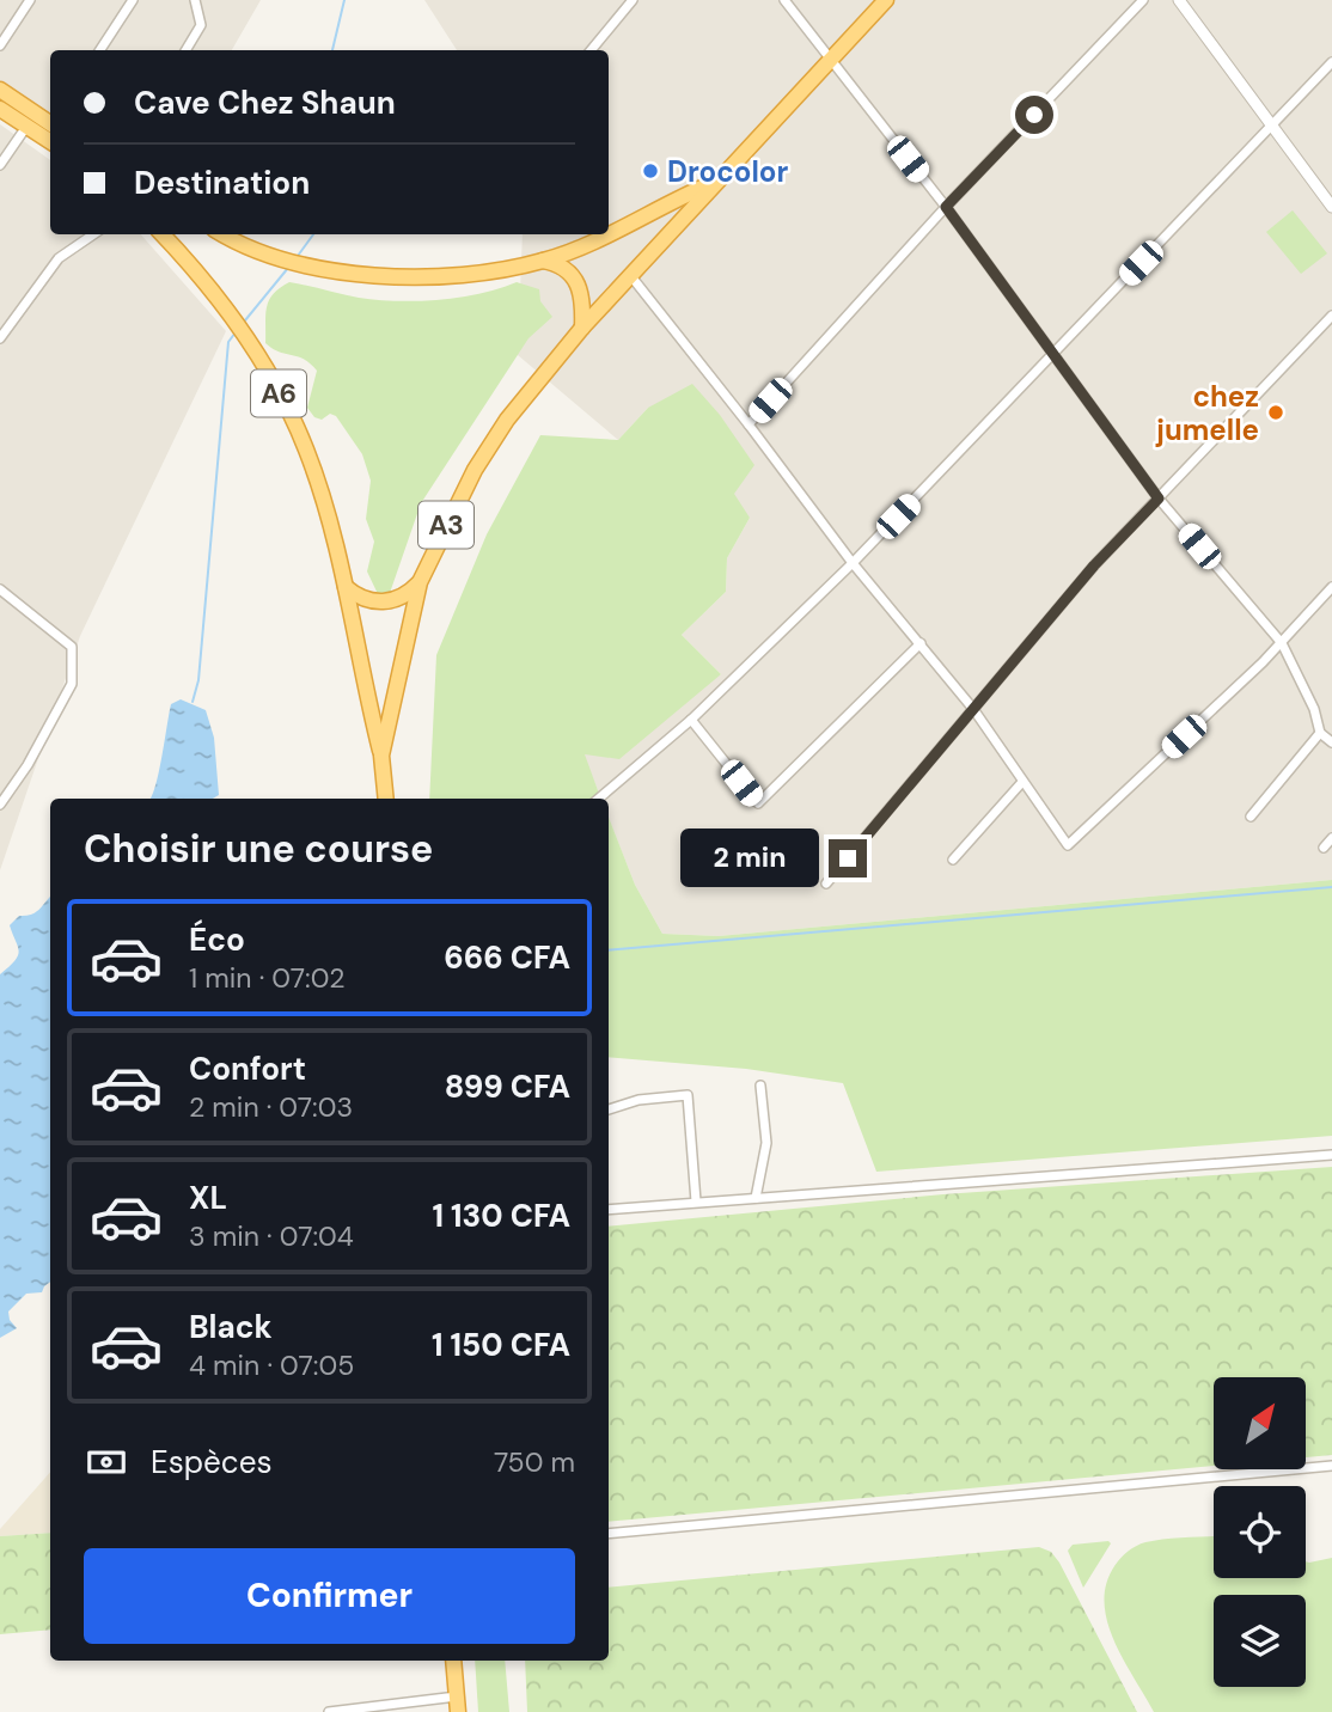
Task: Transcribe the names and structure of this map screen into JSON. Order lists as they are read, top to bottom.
{
  "streets": {
    "highway": ["A6", "A3"]
  },
  "crossings": [
    ["A6", "A3"]
  ],
  "places": ["Drocolor", "chez jumelle"],
  "north": "top right",
  "page": {
    "banner": ["Cave Chez Shaun", "Destination"],
    "heading": "Choisir une course",
    "bubble": "2 min",
    "list": [
      {
        "name": "Éco",
        "note": "1 min · 07:02",
        "value": "666 CFA"
      },
      {
        "name": "Confort",
        "note": "2 min · 07:03",
        "value": "899 CFA"
      },
      {
        "name": "XL",
        "note": "3 min · 07:04",
        "value": "1 130 CFA"
      },
      {
        "name": "Black",
        "note": "4 min · 07:05",
        "value": "1 150 CFA"
      }
    ],
    "pay": ["Espèces", "750 m"],
    "buttons": "Confirmer"
  }
}
